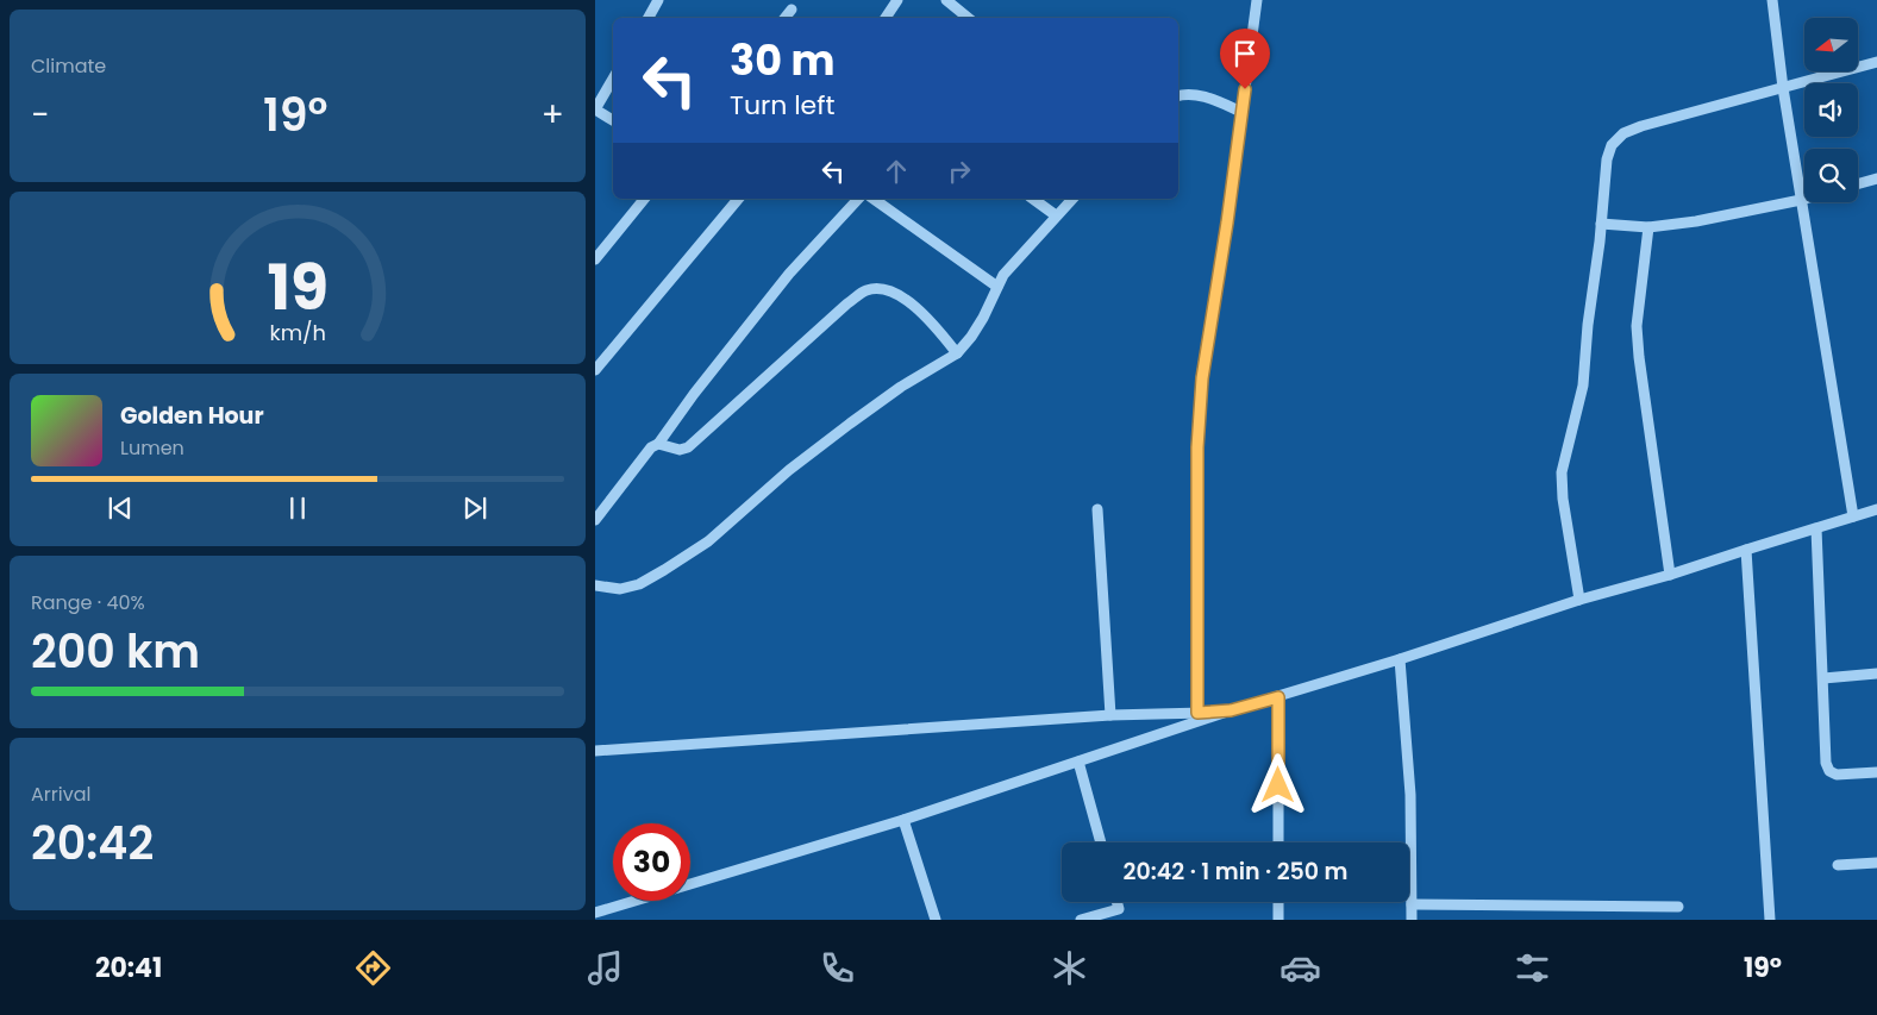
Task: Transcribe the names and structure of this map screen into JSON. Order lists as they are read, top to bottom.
{
  "north": "left",
  "page": {
    "tile": [
      "Climate",
      ["Range · 40%", "200 km"],
      ["Arrival", "20:42"]
    ],
    "turn": ["30 m", "Turn left"],
    "heat": ["−", "19°", "+"],
    "song": ["Golden Hour", "Lumen"],
    "limit": "30",
    "trip": "20:42 · 1 min · 250 m",
    "tabs": ["20:41", "19°"],
    "gauge": ["19", "km/h"]
  }
}
